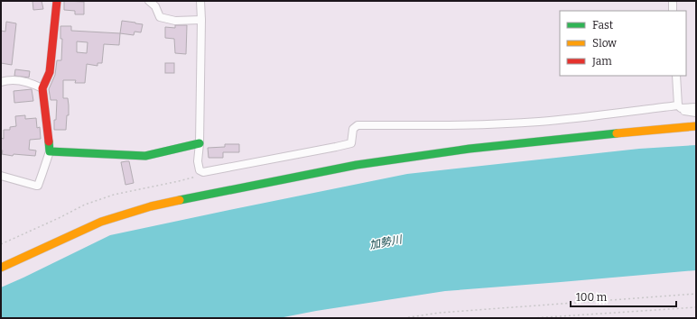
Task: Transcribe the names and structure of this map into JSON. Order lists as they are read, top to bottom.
{
  "water": ["加勢川"],
  "legend": ["Fast", "Slow", "Jam"],
  "scale_bar": "100 m"
}
